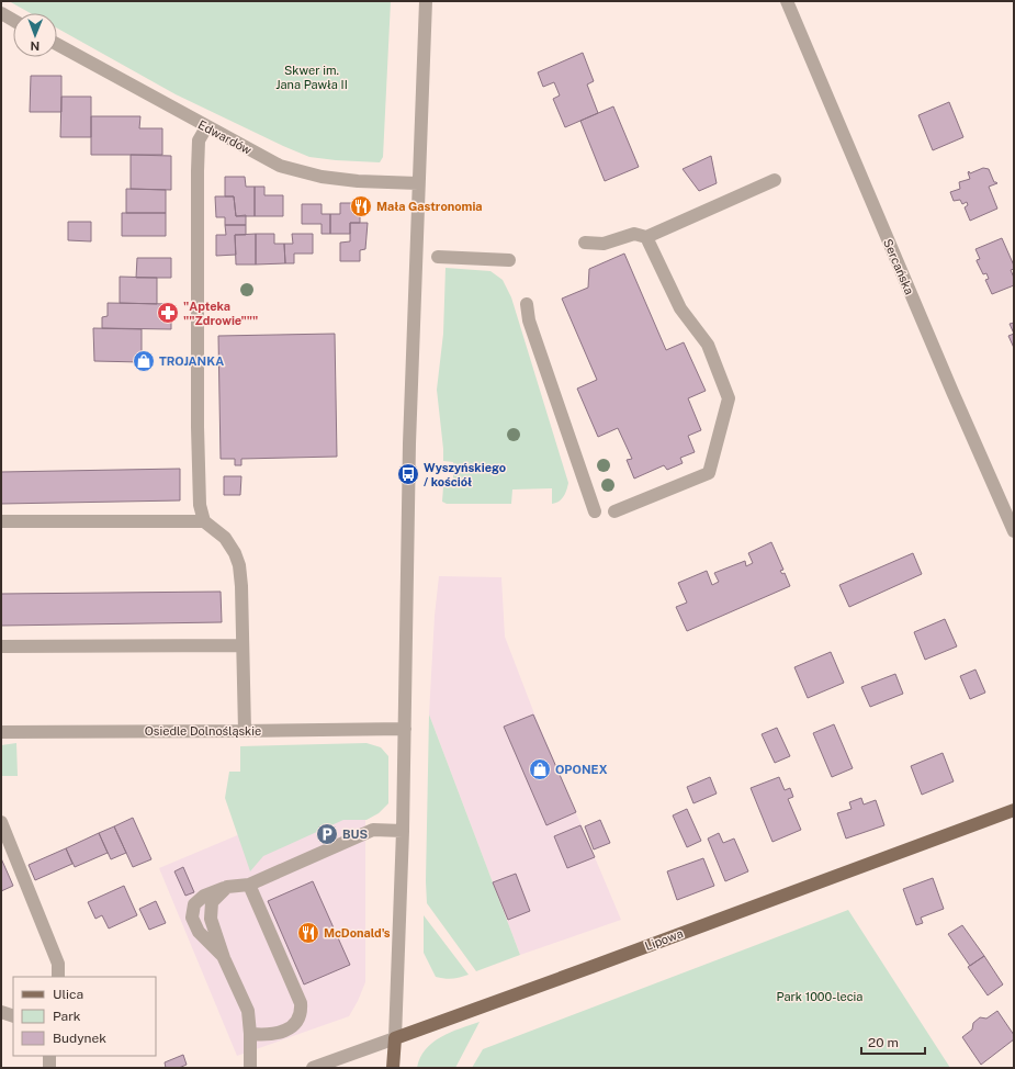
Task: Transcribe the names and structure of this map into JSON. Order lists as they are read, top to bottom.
{
  "streets": {
    "main road": ["Lipowa"],
    "street": ["Edwardów", "Sercańska", "Osiedle Dolnośląskie"]
  },
  "parks": ["Skwer im. Jana Pawła II", "Park 1000-lecia"],
  "places": {
    "restaurant": ["Mała Gastronomia", "McDonald's"],
    "pharmacy": ["\"Apteka \"\"Zdrowie\"\"\""],
    "shop": ["TROJANKA", "OPONEX"],
    "bus stop": ["Wyszyńskiego / kościół"],
    "parking": ["BUS"]
  },
  "legend": ["Ulica", "Park", "Budynek"],
  "scale_bar": "20 m",
  "north": "bottom"
}
